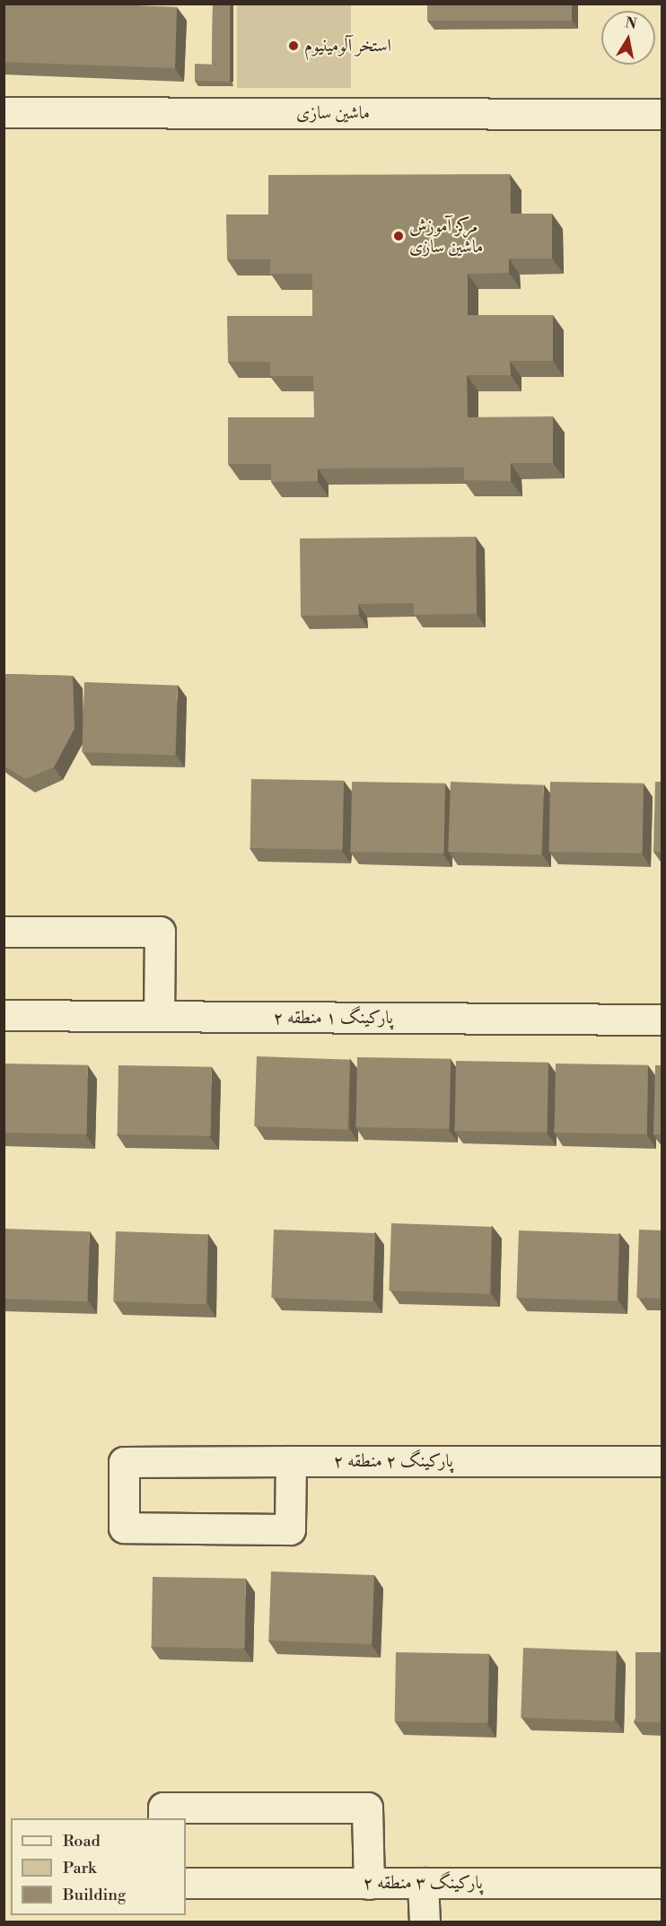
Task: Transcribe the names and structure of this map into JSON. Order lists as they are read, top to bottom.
{
  "streets": {
    "street": [
      "ماشین سازی",
      "پارکینگ ۱ منطقه ۲",
      "پارکینگ ۲ منطقه ۲",
      "پارکینگ ۳ منطقه ۲"
    ]
  },
  "places": ["استخر آلومینیوم", "مرکز آموزش ماشین سازی"],
  "legend": ["Road", "Park", "Building"],
  "north": "top"
}
